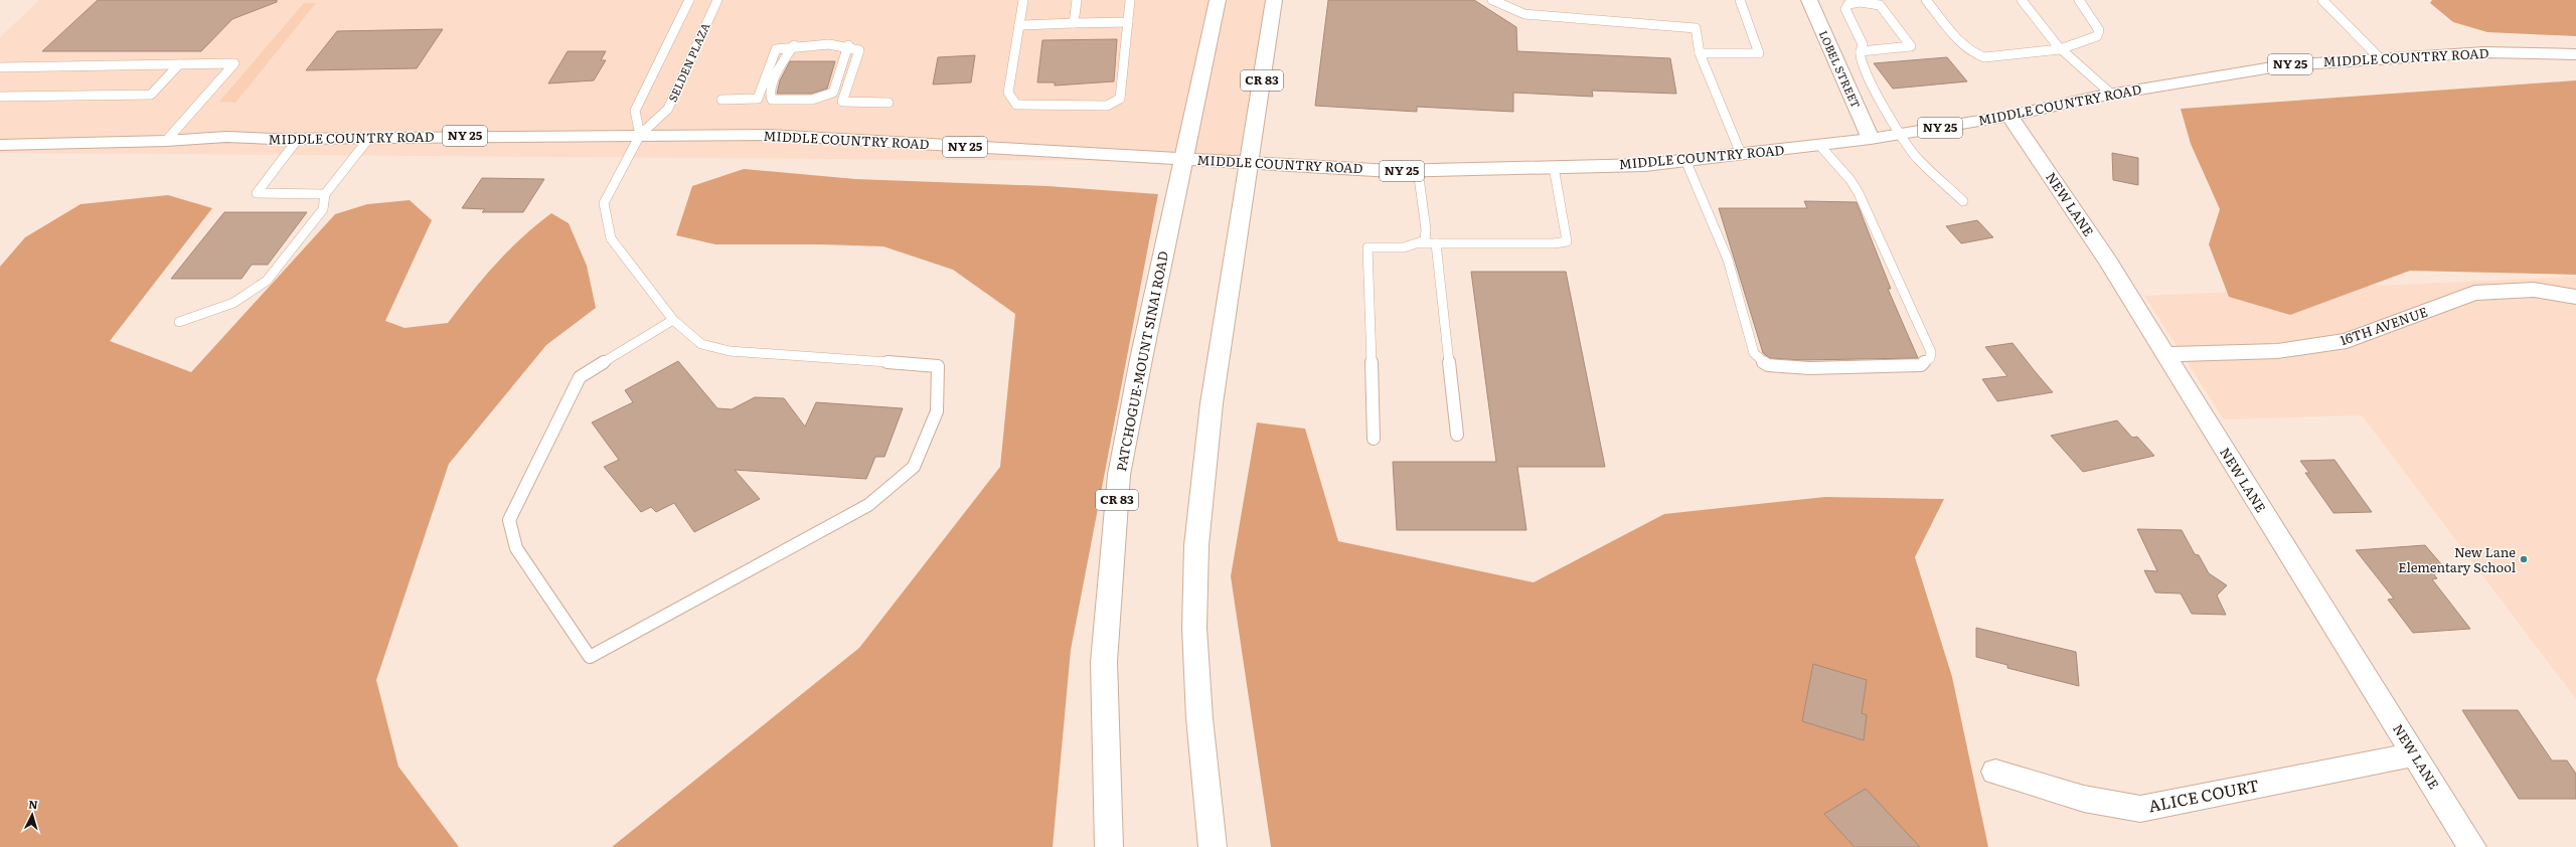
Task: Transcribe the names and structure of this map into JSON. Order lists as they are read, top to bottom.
{
  "streets": {
    "main road": [
      "MIDDLE COUNTRY ROAD",
      "NY 25",
      "LOBEL STREET",
      "CR 83",
      "NEW LANE",
      "16TH AVENUE",
      "PATCHOGUE-MOUNT SINAI ROAD",
      "ALICE COURT"
    ],
    "lane": ["SELDEN PLAZA"]
  },
  "crossings": [
    ["MIDDLE COUNTRY ROAD", "SELDEN PLAZA"],
    ["MIDDLE COUNTRY ROAD", "LOBEL STREET"],
    ["MIDDLE COUNTRY ROAD", "CR 83"],
    ["MIDDLE COUNTRY ROAD", "NEW LANE"],
    ["MIDDLE COUNTRY ROAD", "PATCHOGUE-MOUNT SINAI ROAD"],
    ["NEW LANE", "16TH AVENUE"],
    ["NEW LANE", "ALICE COURT"]
  ],
  "places": ["New Lane Elementary School"],
  "north": "top"
}
